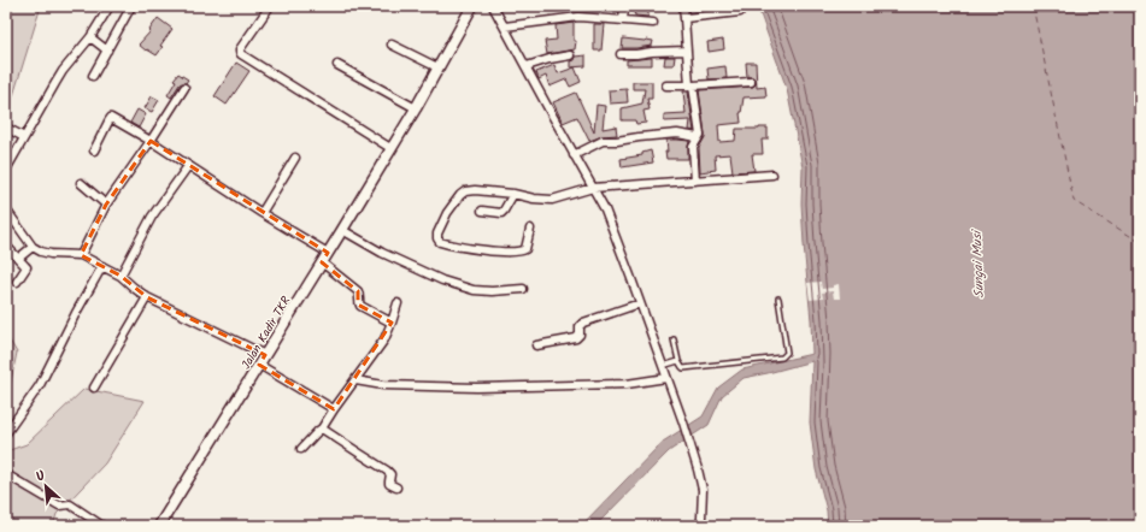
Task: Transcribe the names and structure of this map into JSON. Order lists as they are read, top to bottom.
{
  "streets": {
    "street": ["Jalan Kadir TKR"]
  },
  "water": ["Sungai Musi"],
  "north": "top left"
}
